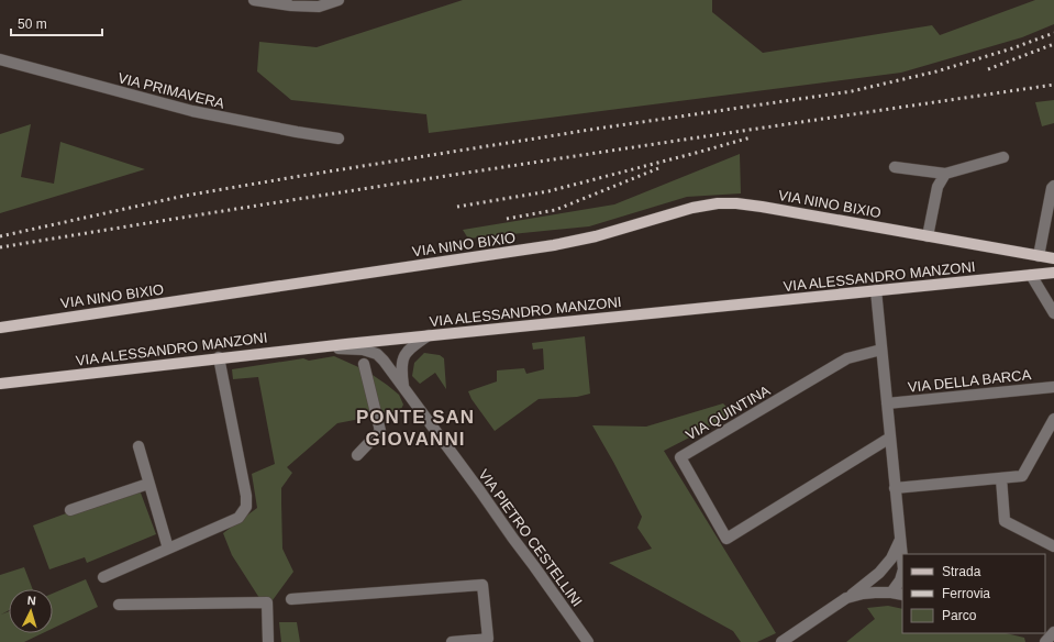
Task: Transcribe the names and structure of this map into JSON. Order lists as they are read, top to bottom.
{
  "streets": {
    "main road": ["VIA NINO BIXIO", "VIA ALESSANDRO MANZONI"],
    "street": [
      "VIA PRIMAVERA",
      "VIA DELLA BARCA",
      "VIA QUINTINA",
      "VIA PIETRO CESTELLINI"
    ]
  },
  "crossings": [
    ["VIA ALESSANDRO MANZONI", "VIA PIETRO CESTELLINI"]
  ],
  "districts": ["PONTE SAN GIOVANNI"],
  "legend": ["Strada", "Ferrovia", "Parco"],
  "scale_bar": "50 m",
  "north": "top"
}
